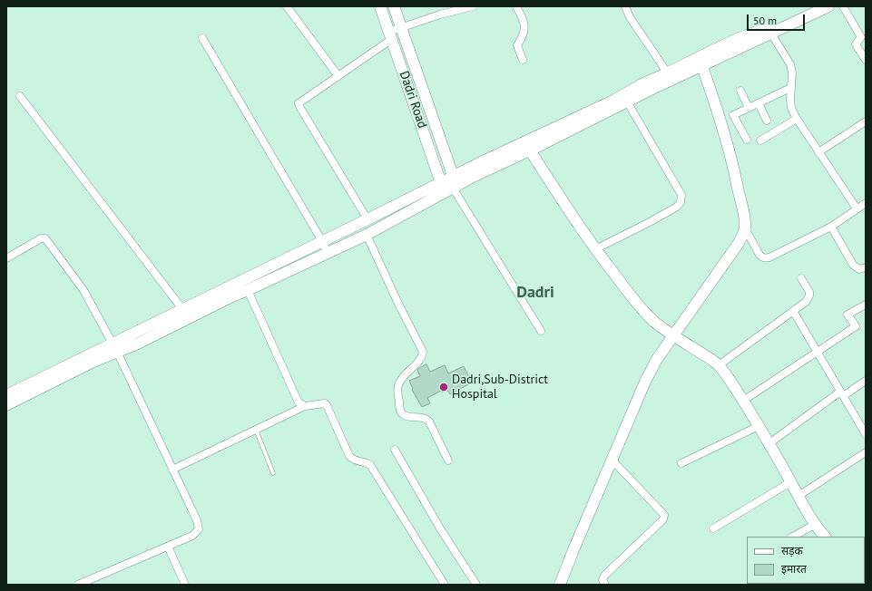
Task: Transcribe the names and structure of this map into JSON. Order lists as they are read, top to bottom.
{
  "streets": {
    "main road": ["Dadri Road"]
  },
  "districts": ["Dadri"],
  "places": ["Dadri,Sub-District Hospital"],
  "legend": ["सड़क", "इमारत"],
  "scale_bar": "50 m"
}
